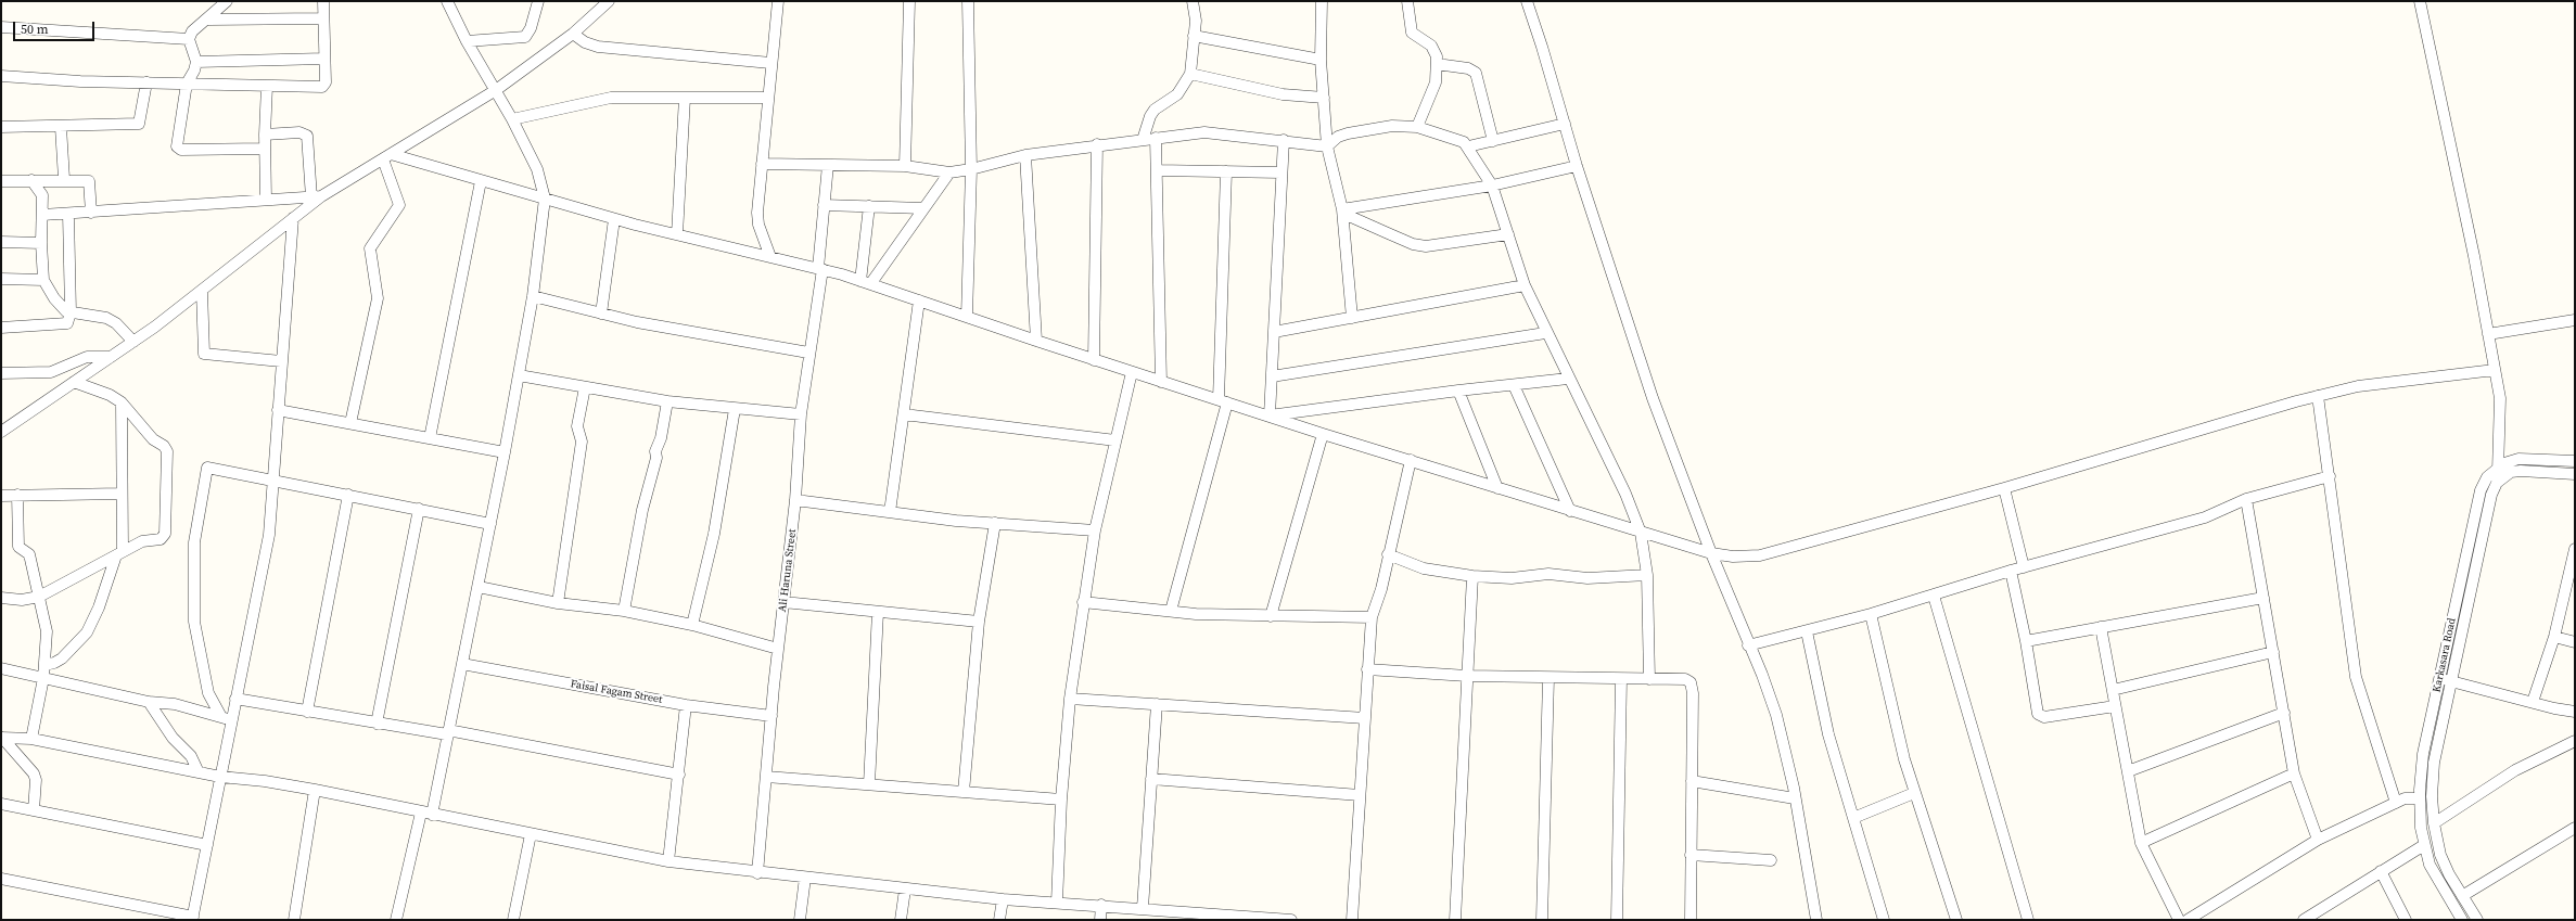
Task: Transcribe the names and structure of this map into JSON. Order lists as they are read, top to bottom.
{
  "streets": {
    "street": ["Ali Haruna Street", "Karkasara Road", "Faisal Fagam Street"]
  },
  "crossings": [
    ["Ali Haruna Street", "Faisal Fagam Street"]
  ],
  "scale_bar": "50 m"
}
